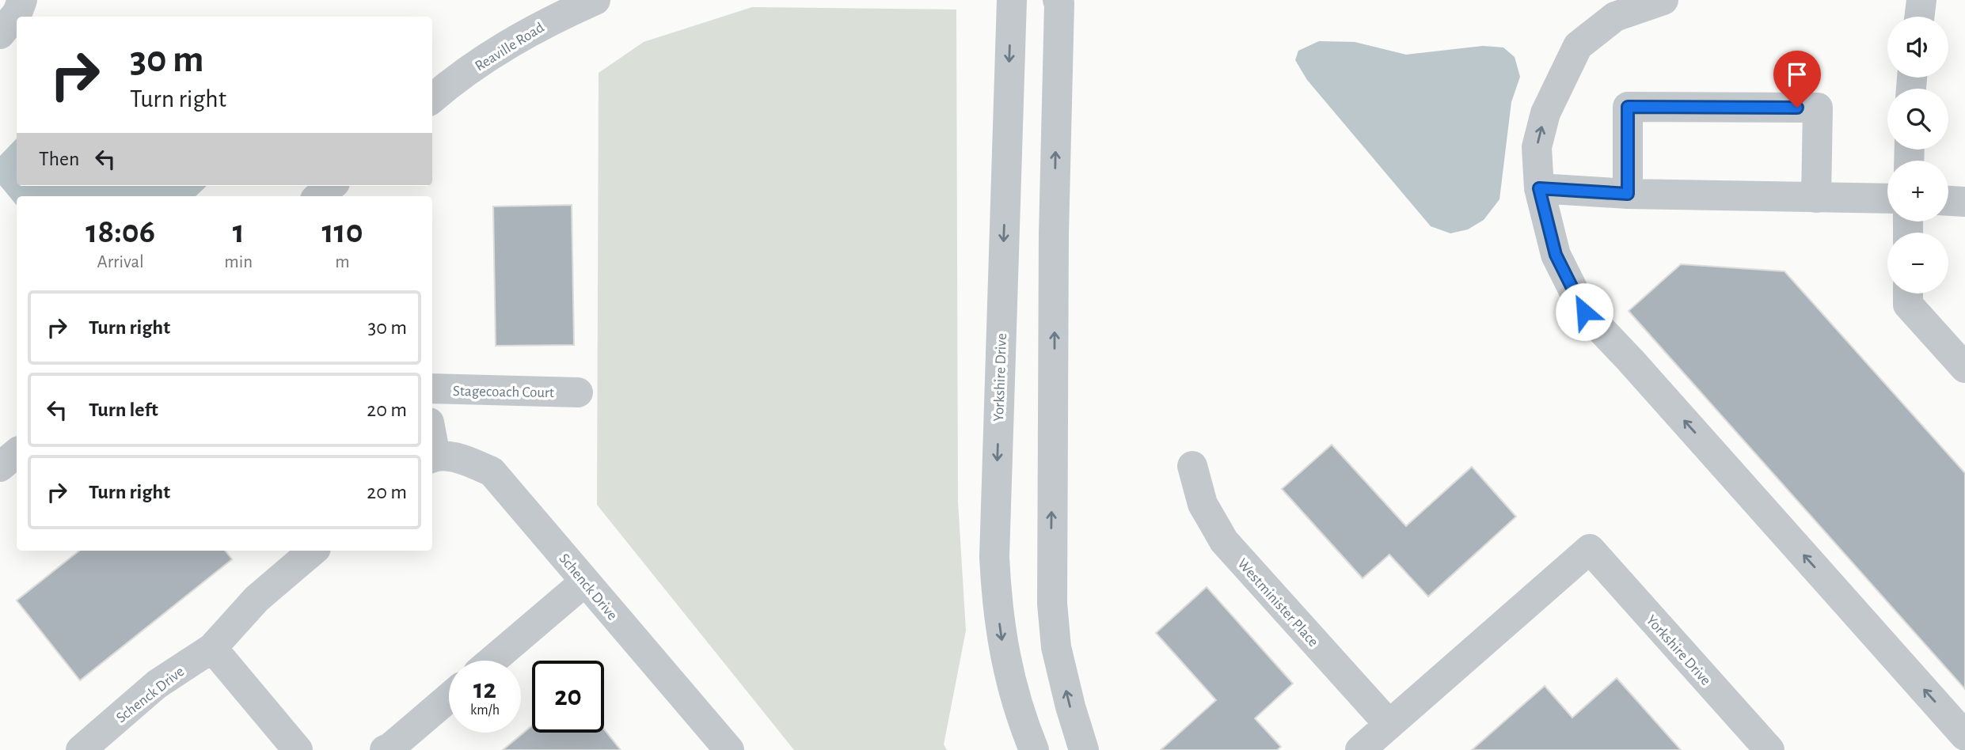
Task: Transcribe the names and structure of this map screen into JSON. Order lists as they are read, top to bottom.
{
  "streets": {
    "street": [
      "Reaville Road",
      "Yorkshire Drive",
      "Stagecoach Court",
      "Schenck Drive",
      "Westminister Place"
    ]
  },
  "crossings": [
    ["Yorkshire Drive", "Westminister Place"]
  ],
  "page": {
    "map_buttons": ["+", "−"],
    "turn": ["30 m", "Turn right"],
    "then": "Then",
    "eta": [
      "18:06",
      "Arrival",
      "1",
      "min",
      "110",
      "m"
    ],
    "list": [
      {
        "name": "Turn right",
        "value": "30 m"
      },
      {
        "name": "Turn left",
        "value": "20 m"
      },
      {
        "name": "Turn right",
        "value": "20 m"
      }
    ],
    "speed": "12 km/h",
    "limit": "20"
  }
}
